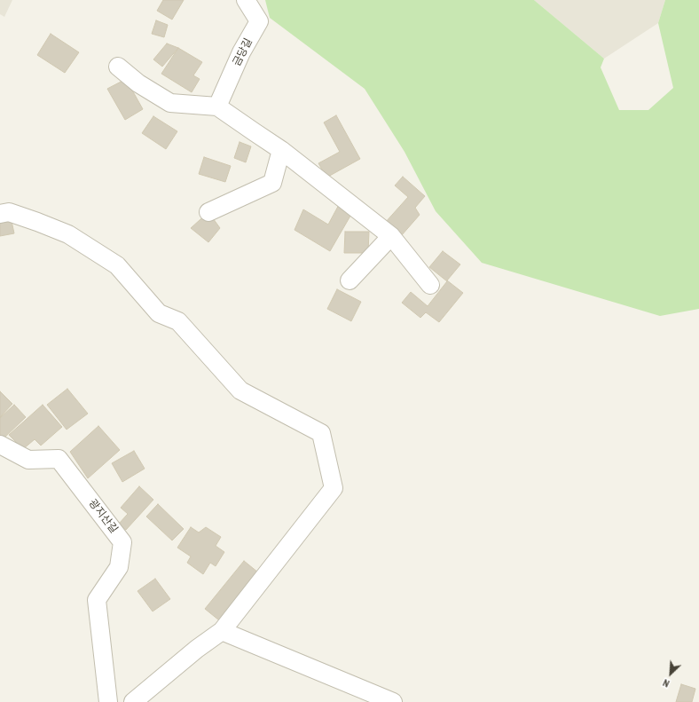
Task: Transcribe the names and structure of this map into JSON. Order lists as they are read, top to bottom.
{
  "streets": {
    "street": ["금당길", "광지산길"]
  },
  "north": "bottom left"
}
